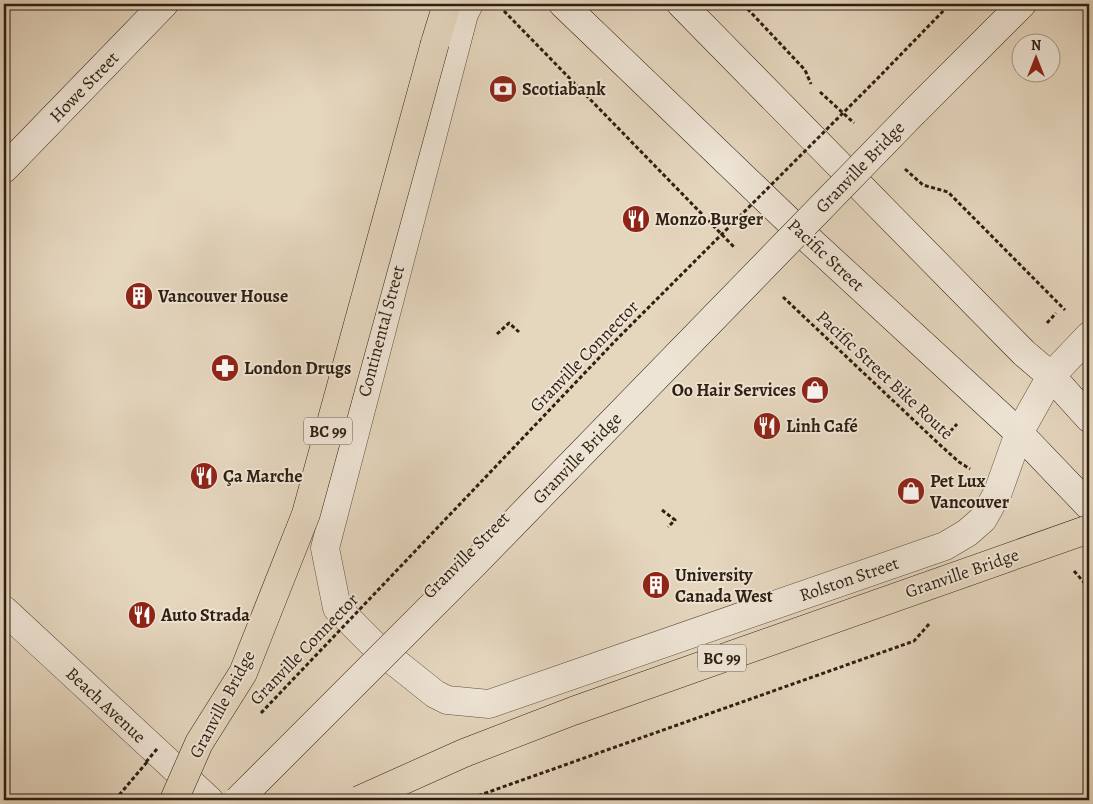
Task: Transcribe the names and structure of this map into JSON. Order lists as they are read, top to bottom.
{
  "streets": {
    "highway": ["Granville Bridge", "BC 99"],
    "street": [
      "Howe Street",
      "Pacific Street",
      "Continental Street",
      "Granville Street",
      "Rolston Street",
      "Beach Avenue"
    ],
    "path": ["Granville Connector", "Pacific Street Bike Route"]
  },
  "crossings": [
    ["Pacific Street", "Granville Street"],
    ["Pacific Street", "Rolston Street"],
    ["Continental Street", "Granville Street"],
    ["Continental Street", "Rolston Street"],
    ["Granville Street", "Rolston Street"]
  ],
  "places": {
    "bank": ["Scotiabank"],
    "restaurant": [
      "Monzo Burger",
      "Linh Café",
      "Ça Marche",
      "Auto Strada"
    ],
    "building": ["Vancouver House", "University Canada West"],
    "pharmacy": ["London Drugs"],
    "shop": ["Oo Hair Services", "Pet Lux Vancouver"]
  },
  "north": "top"
}
